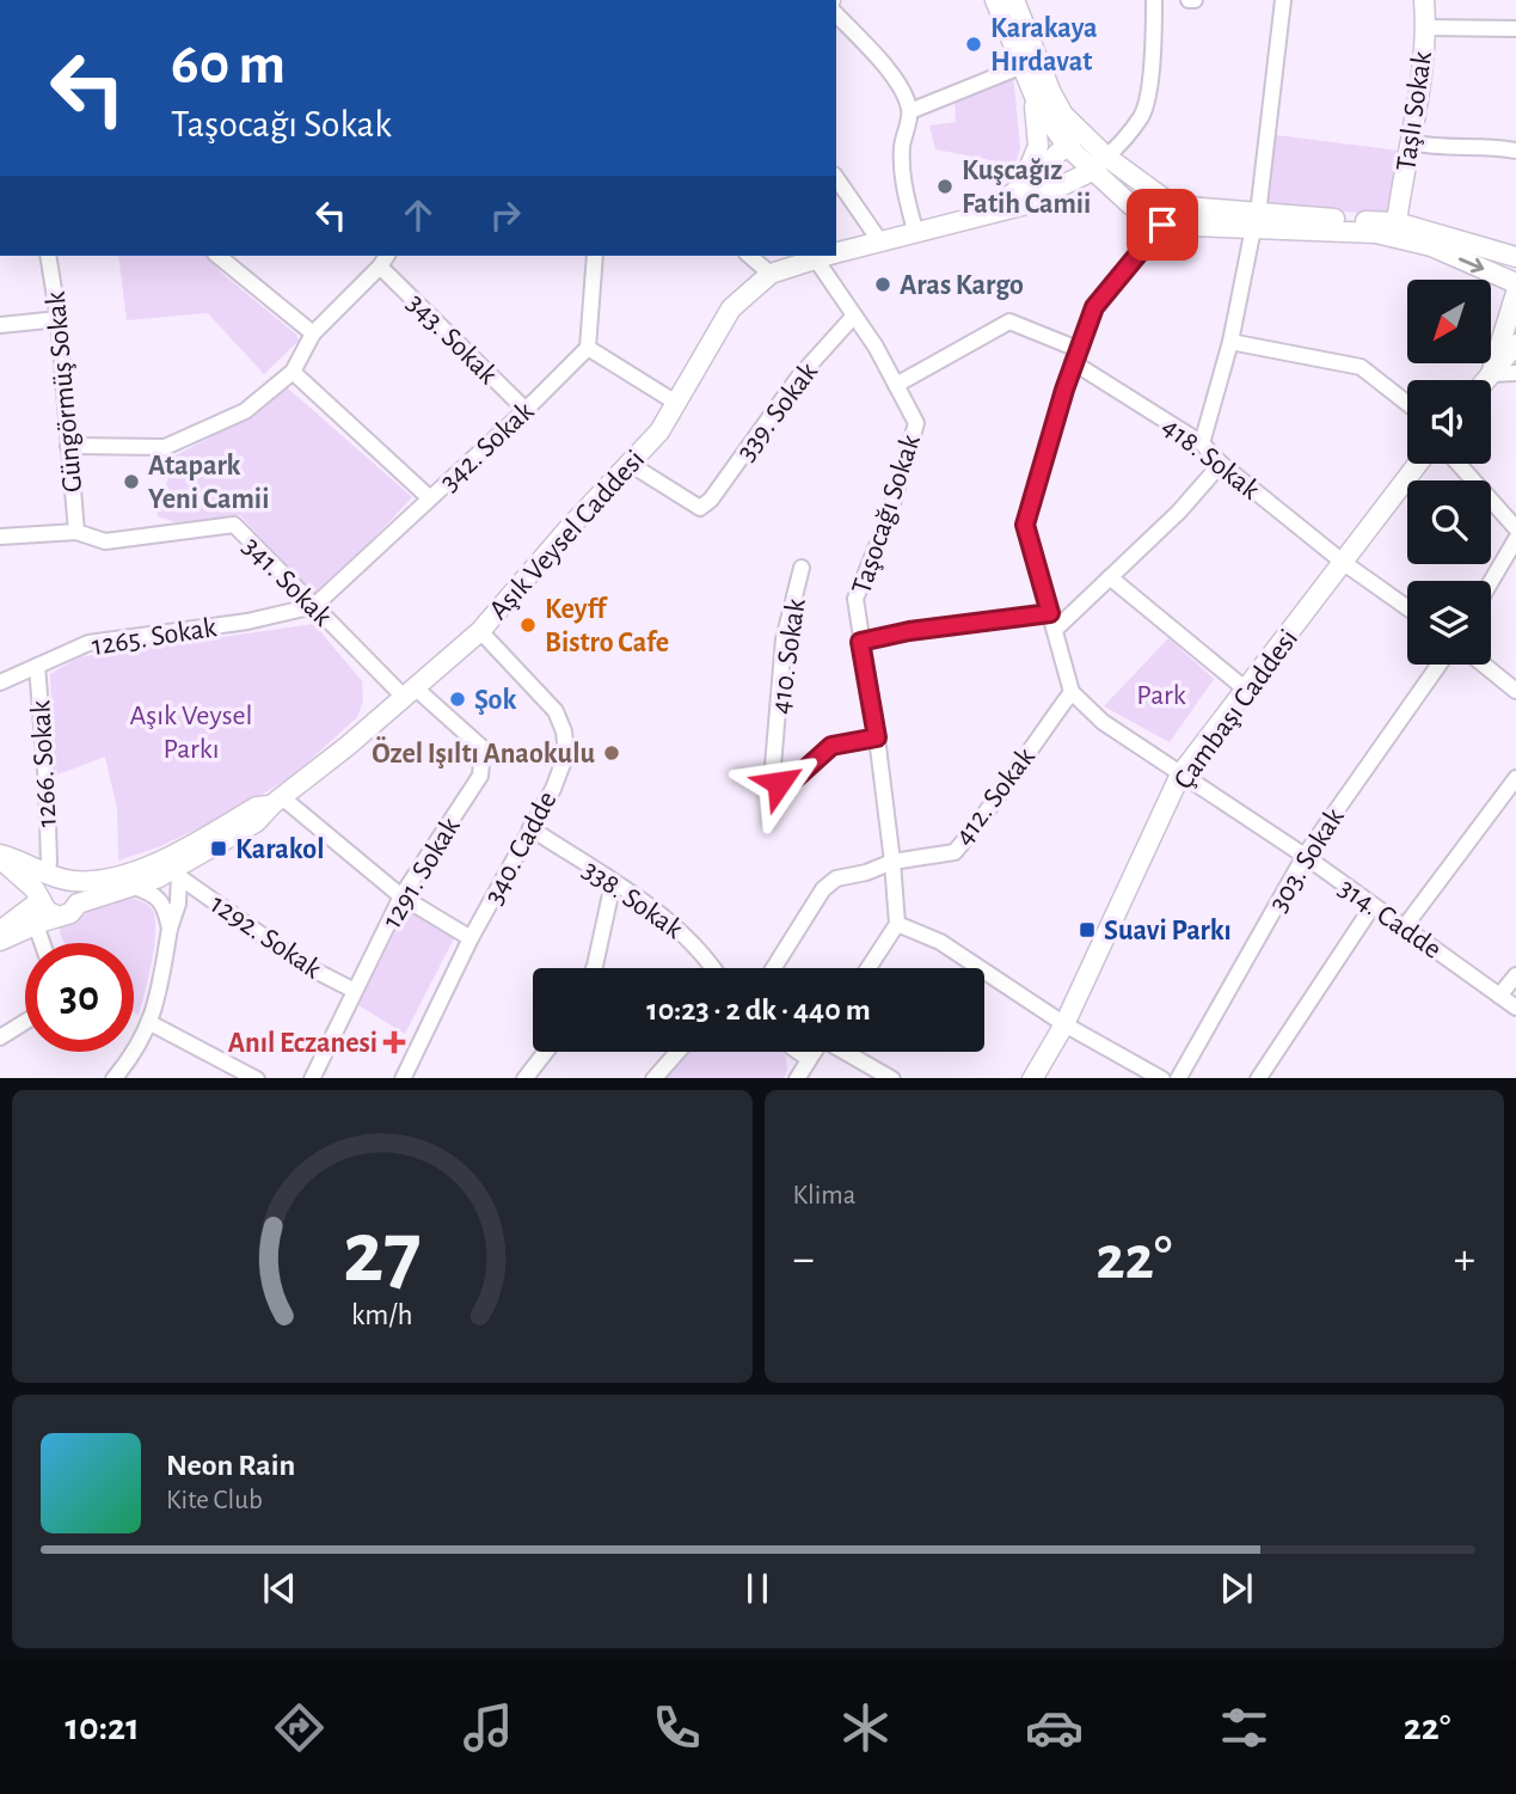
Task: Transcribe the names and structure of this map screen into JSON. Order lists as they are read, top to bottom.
{
  "streets": {
    "main road": ["Taşlı Sokak", "Aşık Veysel Caddesi", "Çambaşı Caddesi"],
    "street": [
      "343. Sokak",
      "Güngörmüş Sokak",
      "339. Sokak",
      "342. Sokak",
      "418. Sokak",
      "Taşocağı Sokak",
      "341. Sokak",
      "1265. Sokak",
      "410. Sokak",
      "1266. Sokak",
      "412. Sokak",
      "340. Cadde",
      "303. Sokak",
      "1291. Sokak",
      "338. Sokak",
      "314. Cadde",
      "1292. Sokak"
    ]
  },
  "crossings": [
    ["343. Sokak", "342. Sokak"],
    ["Güngörmüş Sokak", "341. Sokak"],
    ["339. Sokak", "Taşocağı Sokak"],
    ["339. Sokak", "Aşık Veysel Caddesi"],
    ["342. Sokak", "341. Sokak"],
    ["342. Sokak", "1265. Sokak"],
    ["418. Sokak", "Taşocağı Sokak"],
    ["418. Sokak", "Çambaşı Caddesi"],
    ["Taşocağı Sokak", "410. Sokak"],
    ["Taşocağı Sokak", "412. Sokak"],
    ["Aşık Veysel Caddesi", "341. Sokak"],
    ["Aşık Veysel Caddesi", "1266. Sokak"],
    ["Aşık Veysel Caddesi", "340. Cadde"],
    ["Aşık Veysel Caddesi", "1291. Sokak"],
    ["Aşık Veysel Caddesi", "1292. Sokak"],
    ["341. Sokak", "1265. Sokak"],
    ["341. Sokak", "1291. Sokak"],
    ["1265. Sokak", "1266. Sokak"],
    ["Çambaşı Caddesi", "314. Cadde"],
    ["412. Sokak", "314. Cadde"],
    ["340. Cadde", "338. Sokak"],
    ["303. Sokak", "314. Cadde"],
    ["1291. Sokak", "1292. Sokak"]
  ],
  "parks": ["Park", "Aşık Veysel Parkı"],
  "places": {
    "other": [
      "Karakaya Hırdavat",
      "Kuşcağız Fatih Camii",
      "Aras Kargo",
      "Atapark Yeni Camii",
      "Keyff Bistro Cafe",
      "Şok",
      "Özel Işıltı Anaokulu"
    ],
    "transit": ["Karakol", "Suavi Parkı"],
    "health": ["Anıl Eczanesi"]
  },
  "north": "bottom left",
  "page": {
    "turn": ["60 m", "Taşocağı Sokak"],
    "limit": "30",
    "trip": "10:23 · 2 dk · 440 m",
    "tile": "Klima",
    "heat": ["−", "22°", "+"],
    "song": ["Neon Rain", "Kite Club"],
    "tabs": ["10:21", "22°"],
    "gauge": ["27", "km/h"]
  }
}
